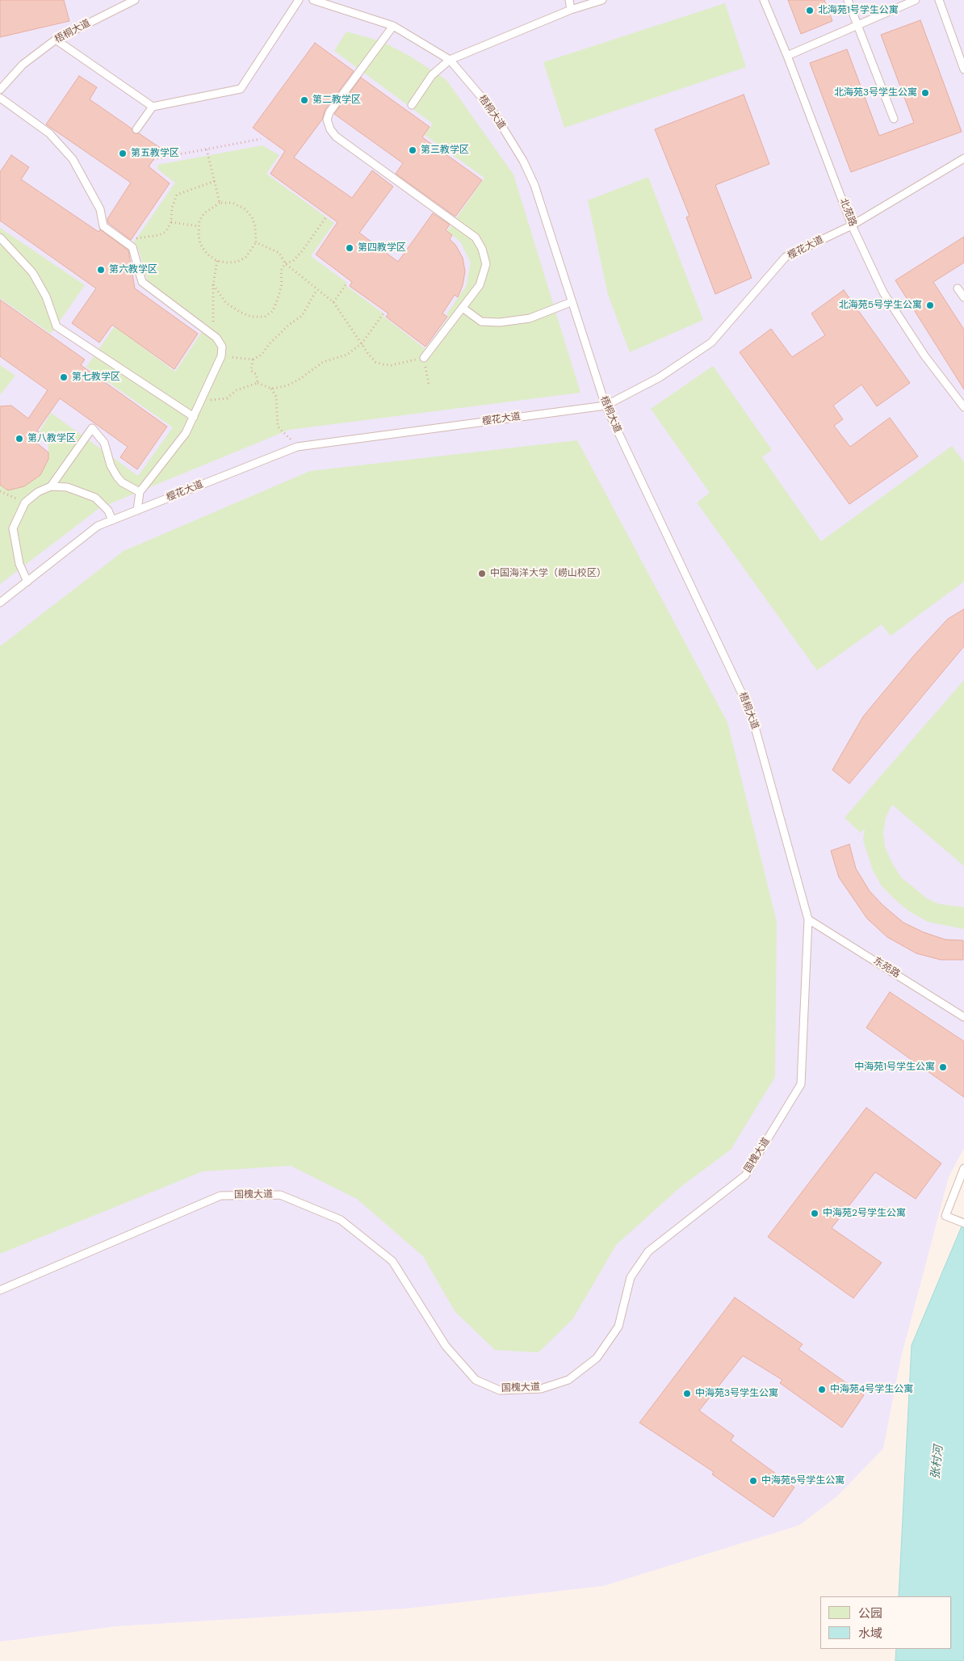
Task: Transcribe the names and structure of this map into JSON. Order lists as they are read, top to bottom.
{
  "streets": {
    "lane": [
      "梧桐大道",
      "北苑路",
      "樱花大道",
      "东苑路",
      "国槐大道"
    ]
  },
  "crossings": [
    ["梧桐大道", "樱花大道"],
    ["梧桐大道", "东苑路"],
    ["梧桐大道", "国槐大道"],
    ["北苑路", "樱花大道"],
    ["东苑路", "国槐大道"]
  ],
  "water": ["张村河"],
  "places": [
    "北海苑1号学生公寓",
    "北海苑3号学生公寓",
    "第二教学区",
    "第三教学区",
    "第五教学区",
    "第四教学区",
    "第六教学区",
    "北海苑5号学生公寓",
    "第七教学区",
    "第八教学区",
    "中国海洋大学（崂山校区）",
    "中海苑1号学生公寓",
    "中海苑2号学生公寓",
    "中海苑4号学生公寓",
    "中海苑3号学生公寓",
    "中海苑5号学生公寓"
  ],
  "legend": ["公园", "水域"]
}
